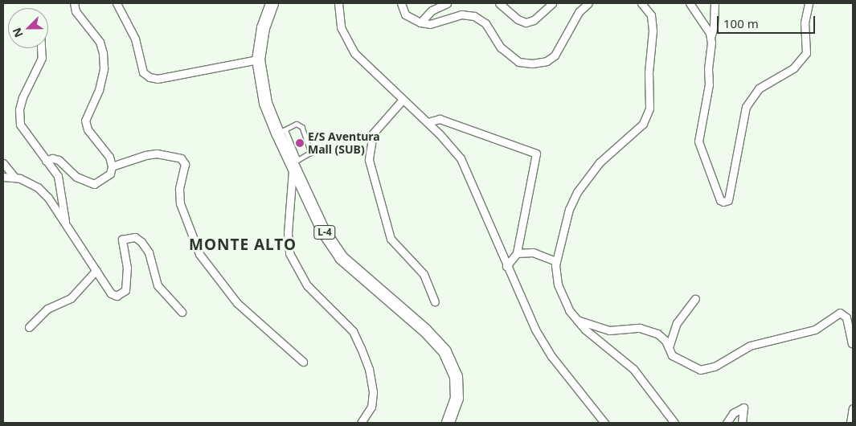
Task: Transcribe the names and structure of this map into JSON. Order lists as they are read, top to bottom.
{
  "streets": {
    "main road": ["L-4"]
  },
  "districts": ["MONTE ALTO"],
  "places": ["E/S Aventura Mall (SUB)"],
  "scale_bar": "100 m",
  "north": "bottom left"
}
